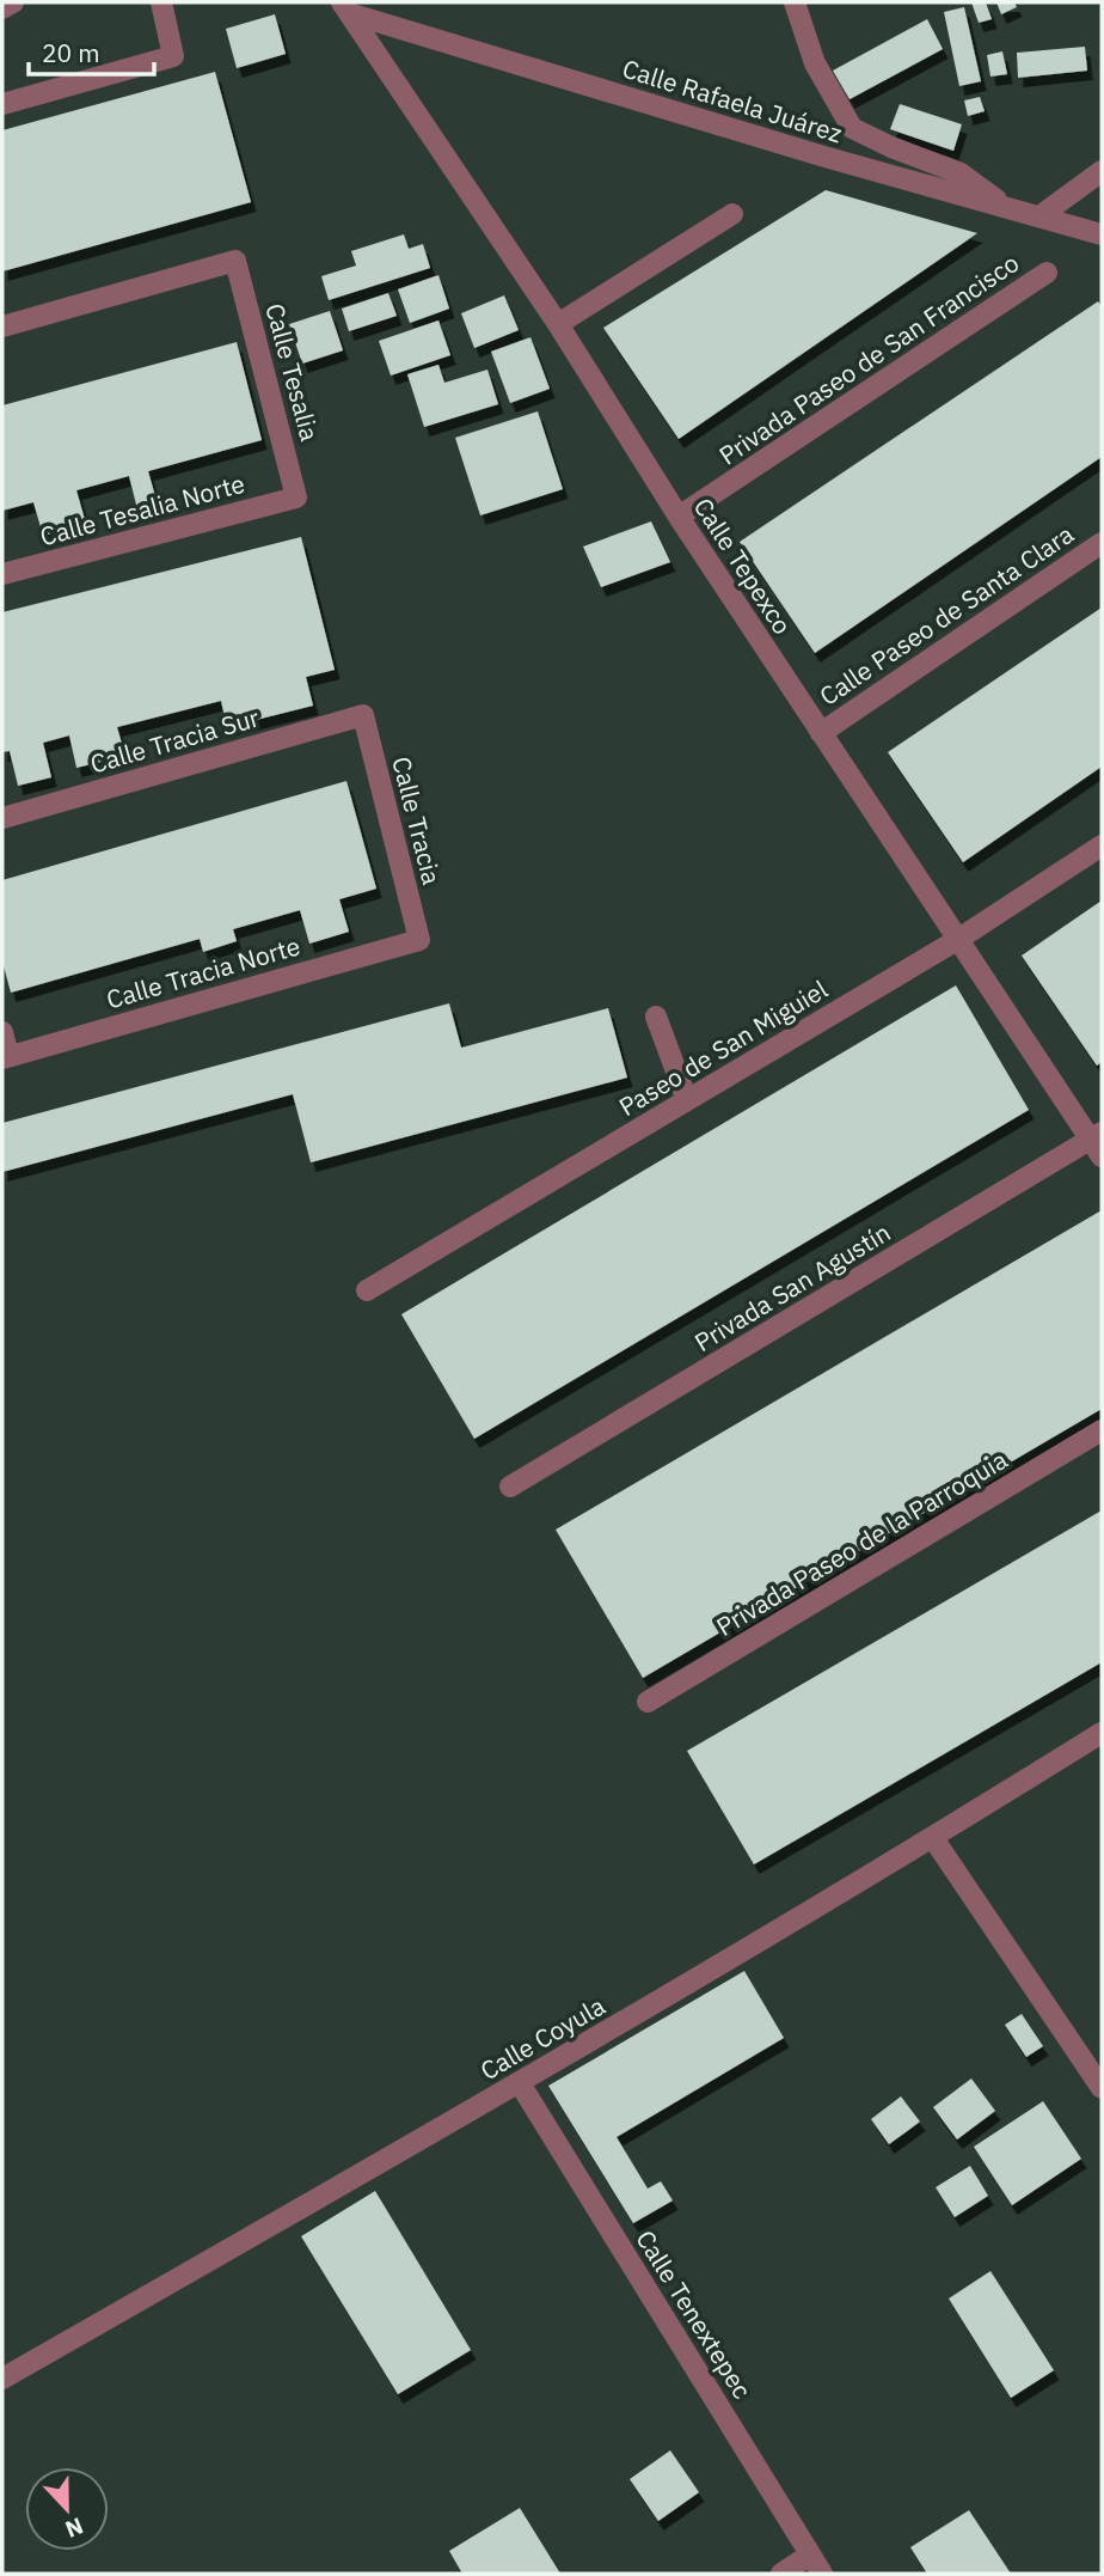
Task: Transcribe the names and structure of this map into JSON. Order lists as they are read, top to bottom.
{
  "streets": {
    "street": [
      "Calle Rafaela Juárez",
      "Privada Paseo de San Francisco",
      "Calle Tesalia",
      "Calle Tesalia Norte",
      "Calle Tepexco",
      "Calle Paseo de Santa Clara",
      "Calle Tracia Sur",
      "Calle Tracia",
      "Calle Tracia Norte",
      "Paseo de San Miguiel",
      "Privada San Agustín",
      "Privada Paseo de la Parroquia",
      "Calle Coyula",
      "Calle Tenextepec"
    ]
  },
  "crossings": [
    ["Calle Rafaela Juárez", "Calle Tepexco"],
    ["Privada Paseo de San Francisco", "Calle Tepexco"],
    ["Calle Tesalia", "Calle Tesalia Norte"],
    ["Calle Tepexco", "Calle Paseo de Santa Clara"],
    ["Calle Tepexco", "Paseo de San Miguiel"],
    ["Calle Tepexco", "Privada San Agustín"],
    ["Calle Tracia Sur", "Calle Tracia"],
    ["Calle Tracia", "Calle Tracia Norte"],
    ["Calle Coyula", "Calle Tenextepec"]
  ],
  "scale_bar": "20 m",
  "north": "bottom"
}
